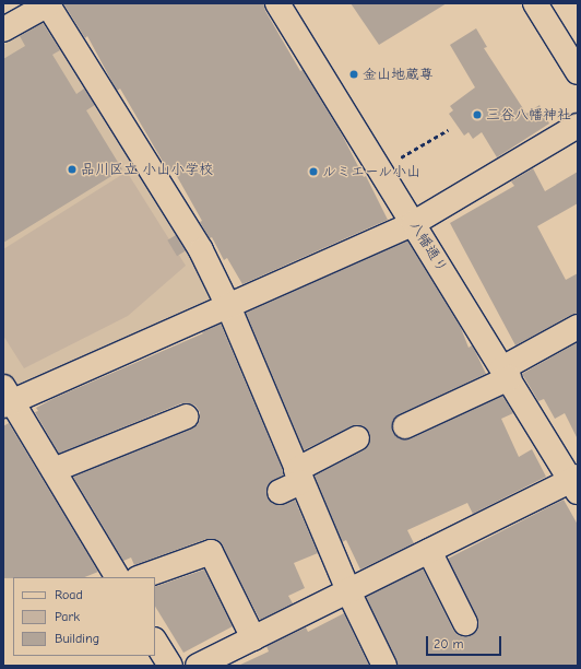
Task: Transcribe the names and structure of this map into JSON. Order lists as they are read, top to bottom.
{
  "streets": {
    "street": ["八幡通り"]
  },
  "places": [
    "金山地蔵尊",
    "三谷八幡神社",
    "品川区立 小山小学校",
    "ルミエール小山"
  ],
  "legend": ["Road", "Park", "Building"],
  "scale_bar": "20 m"
}
